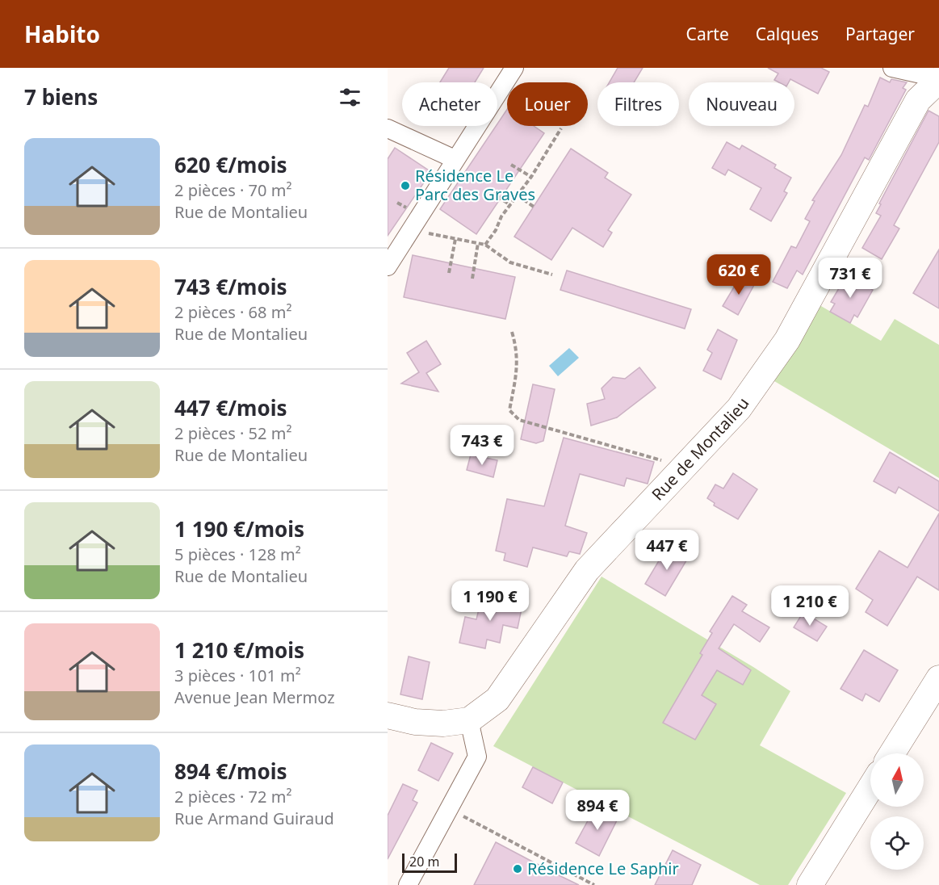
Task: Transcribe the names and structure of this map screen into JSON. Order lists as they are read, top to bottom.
{
  "streets": {
    "street": ["Rue de Montalieu"]
  },
  "places": ["Résidence Le Parc des Graves", "Résidence Le Saphir"],
  "scale_bar": "20 m",
  "north": "top",
  "page": {
    "header": "Habito",
    "nav": ["Carte", "Calques", "Partager"],
    "heading": "7 biens",
    "chip": [
      "Acheter",
      "Louer",
      "Filtres",
      "Nouveau"
    ],
    "list": [
      {
        "name": "620 €/mois",
        "note": "2 pièces · 70 m² · Rue de Montalieu"
      },
      {
        "name": "743 €/mois",
        "note": "2 pièces · 68 m² · Rue de Montalieu"
      },
      {
        "name": "447 €/mois",
        "note": "2 pièces · 52 m² · Rue de Montalieu"
      },
      {
        "name": "1 190 €/mois",
        "note": "5 pièces · 128 m² · Rue de Montalieu"
      },
      {
        "name": "1 210 €/mois",
        "note": "3 pièces · 101 m² · Avenue Jean Mermoz"
      },
      {
        "name": "894 €/mois",
        "note": "2 pièces · 72 m² · Rue Armand Guiraud"
      }
    ],
    "price": [
      "620 €",
      "731 €",
      "743 €",
      "447 €",
      "1 190 €",
      "1 210 €",
      "894 €"
    ],
    "scale": "20 m"
  }
}
